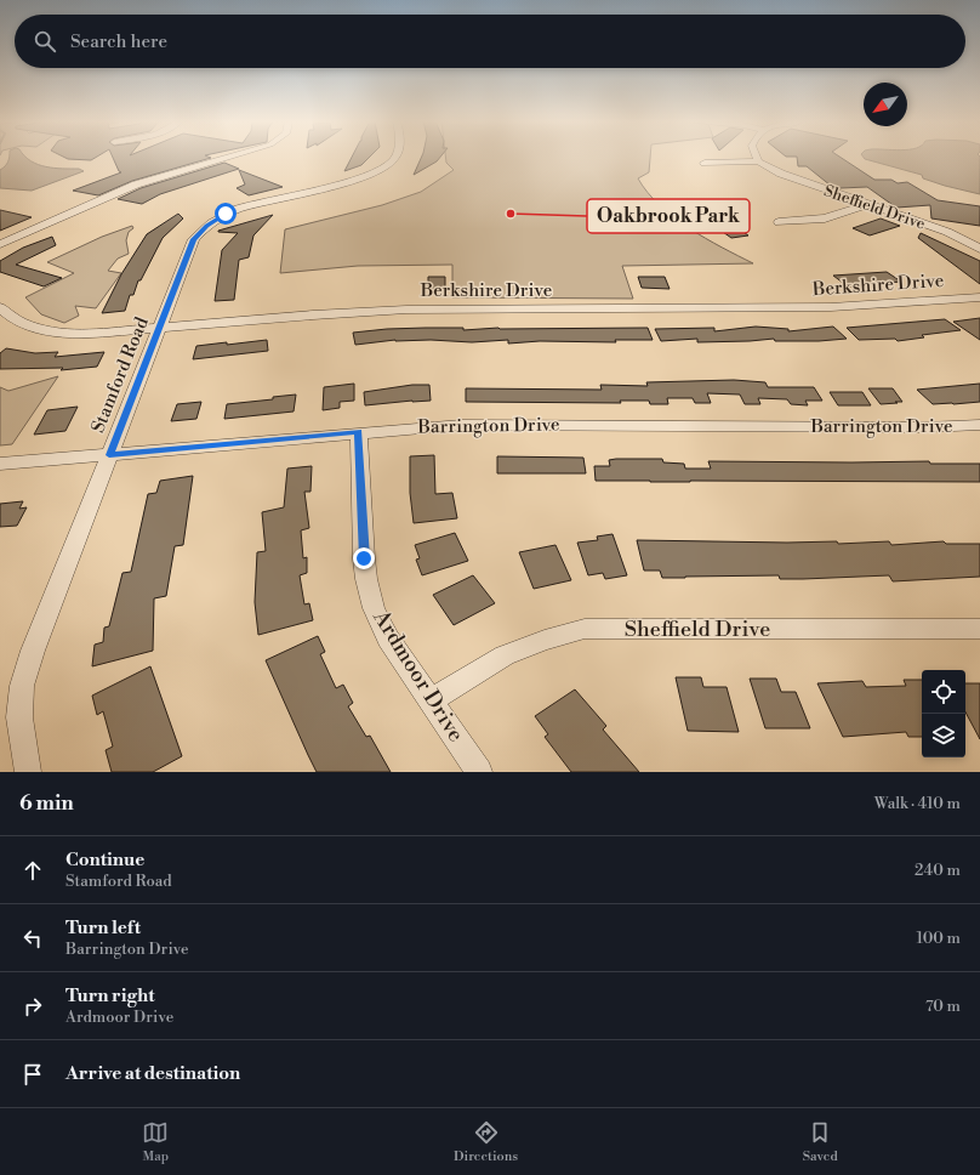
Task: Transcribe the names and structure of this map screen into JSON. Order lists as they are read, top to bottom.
{
  "streets": {
    "street": [
      "Sheffield Drive",
      "Berkshire Drive",
      "Stamford Road",
      "Barrington Drive",
      "Ardmoor Drive"
    ]
  },
  "crossings": [
    ["Sheffield Drive", "Ardmoor Drive"],
    ["Berkshire Drive", "Stamford Road"],
    ["Stamford Road", "Barrington Drive"],
    ["Barrington Drive", "Ardmoor Drive"]
  ],
  "places": ["Oakbrook Park"],
  "north": "bottom left",
  "page": {
    "search": "Search here",
    "heading": ["6 min", "Walk · 410 m"],
    "list": [
      ["Continue", "Stamford Road", "240 m"],
      ["Turn left", "Barrington Drive", "100 m"],
      ["Turn right", "Ardmoor Drive", "70 m"],
      "Arrive at destination"
    ],
    "nav": ["Map", "Directions", "Saved"]
  }
}
